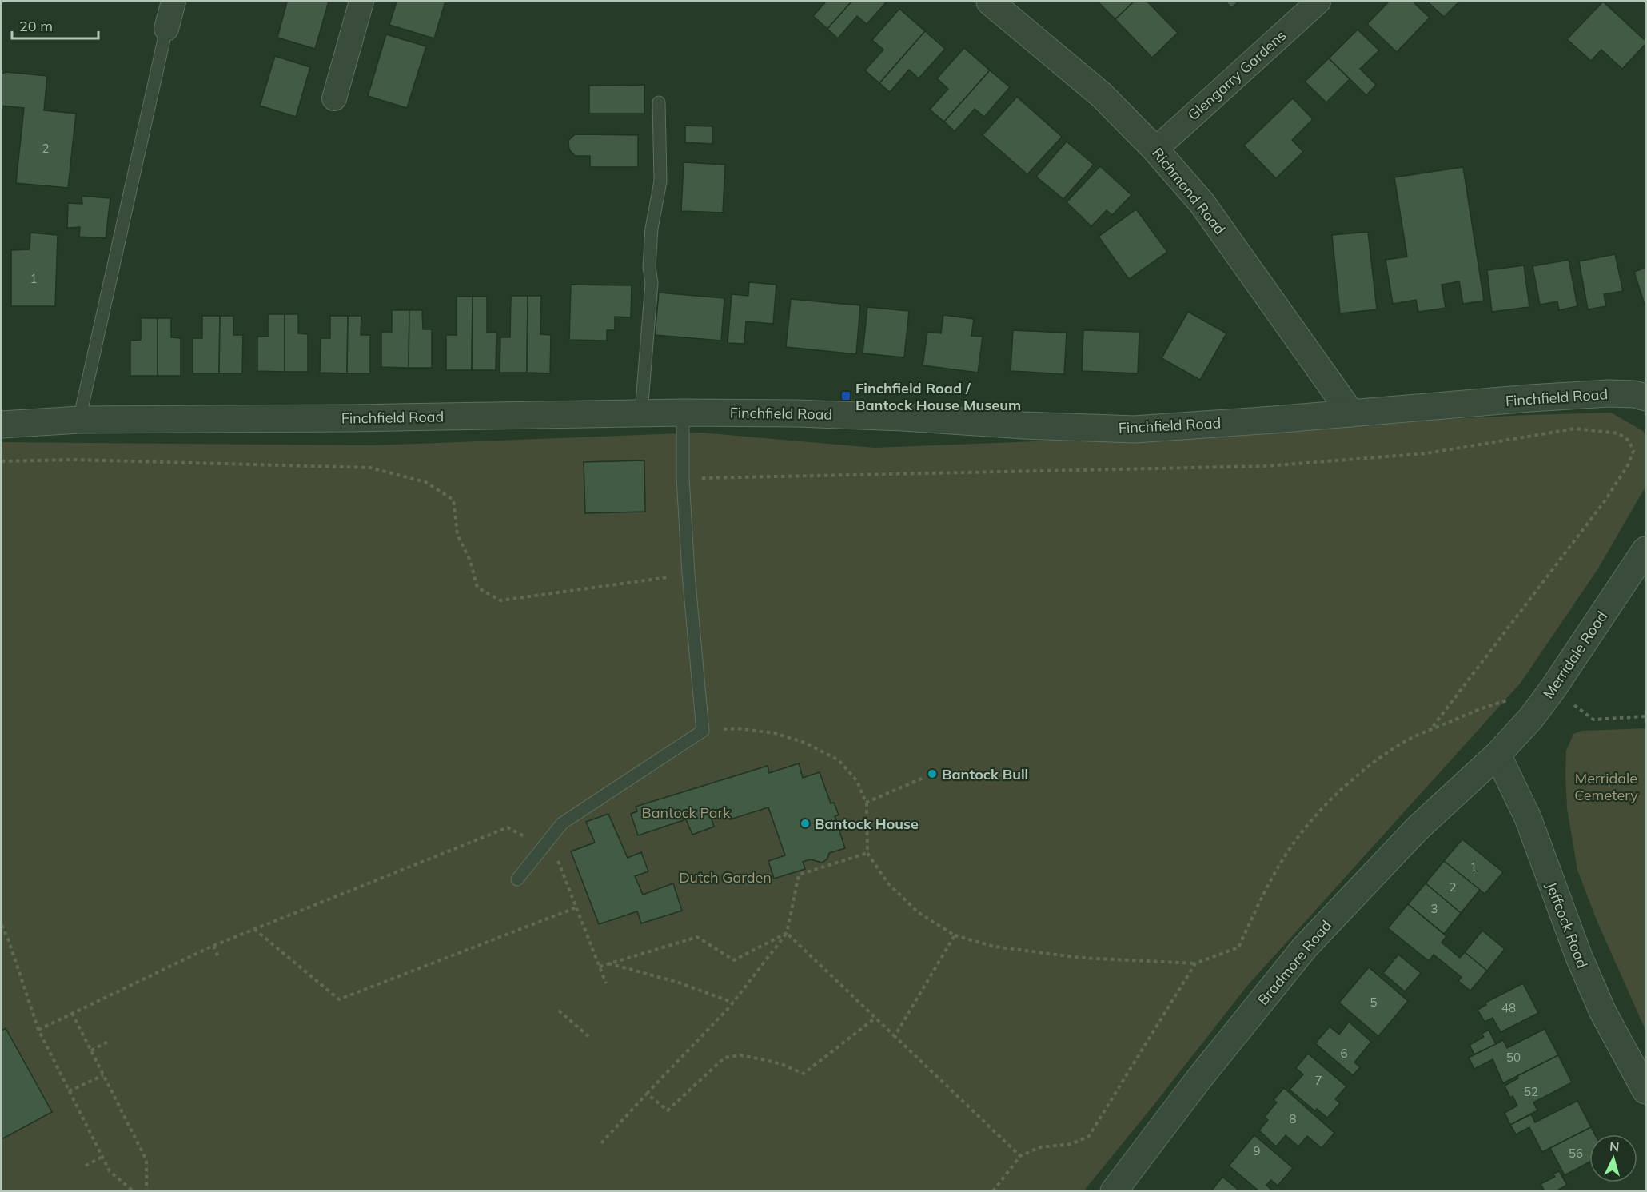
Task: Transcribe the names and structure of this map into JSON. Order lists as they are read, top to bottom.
{
  "streets": {
    "street": [
      "Glengarry Gardens",
      "Richmond Road",
      "Finchfield Road",
      "Merridale Road",
      "Jeffcock Road",
      "Bradmore Road"
    ]
  },
  "crossings": [
    ["Glengarry Gardens", "Richmond Road"],
    ["Richmond Road", "Finchfield Road"],
    ["Merridale Road", "Jeffcock Road"],
    ["Merridale Road", "Bradmore Road"],
    ["Jeffcock Road", "Bradmore Road"]
  ],
  "parks": ["Merridale Cemetery", "Bantock Park", "Dutch Garden"],
  "places": {
    "transit": ["Finchfield Road / Bantock House Museum"],
    "other": ["Bantock Bull", "Bantock House"]
  },
  "house_numbers": [
    "2",
    "1",
    "1",
    "2",
    "3",
    "5",
    "48",
    "6",
    "50",
    "7",
    "52",
    "8",
    "9",
    "56"
  ],
  "scale_bar": "20 m",
  "north": "top"
}
